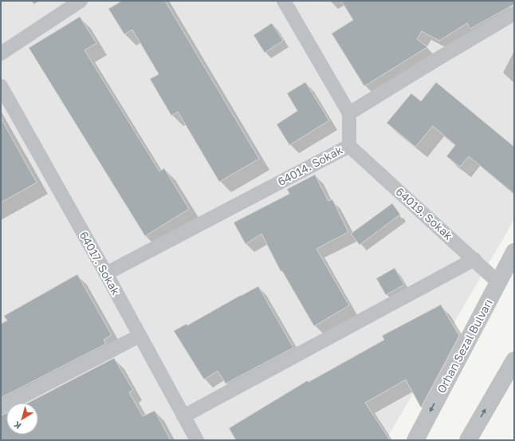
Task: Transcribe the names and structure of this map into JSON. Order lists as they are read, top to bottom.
{
  "streets": {
    "street": [
      "64014. Sokak",
      "64019. Sokak",
      "64017. Sokak",
      "Orhan Sezal Bulvarı"
    ]
  },
  "crossings": [
    ["64014. Sokak", "64019. Sokak"],
    ["64014. Sokak", "64017. Sokak"],
    ["64019. Sokak", "Orhan Sezal Bulvarı"]
  ],
  "north": "bottom left"
}
